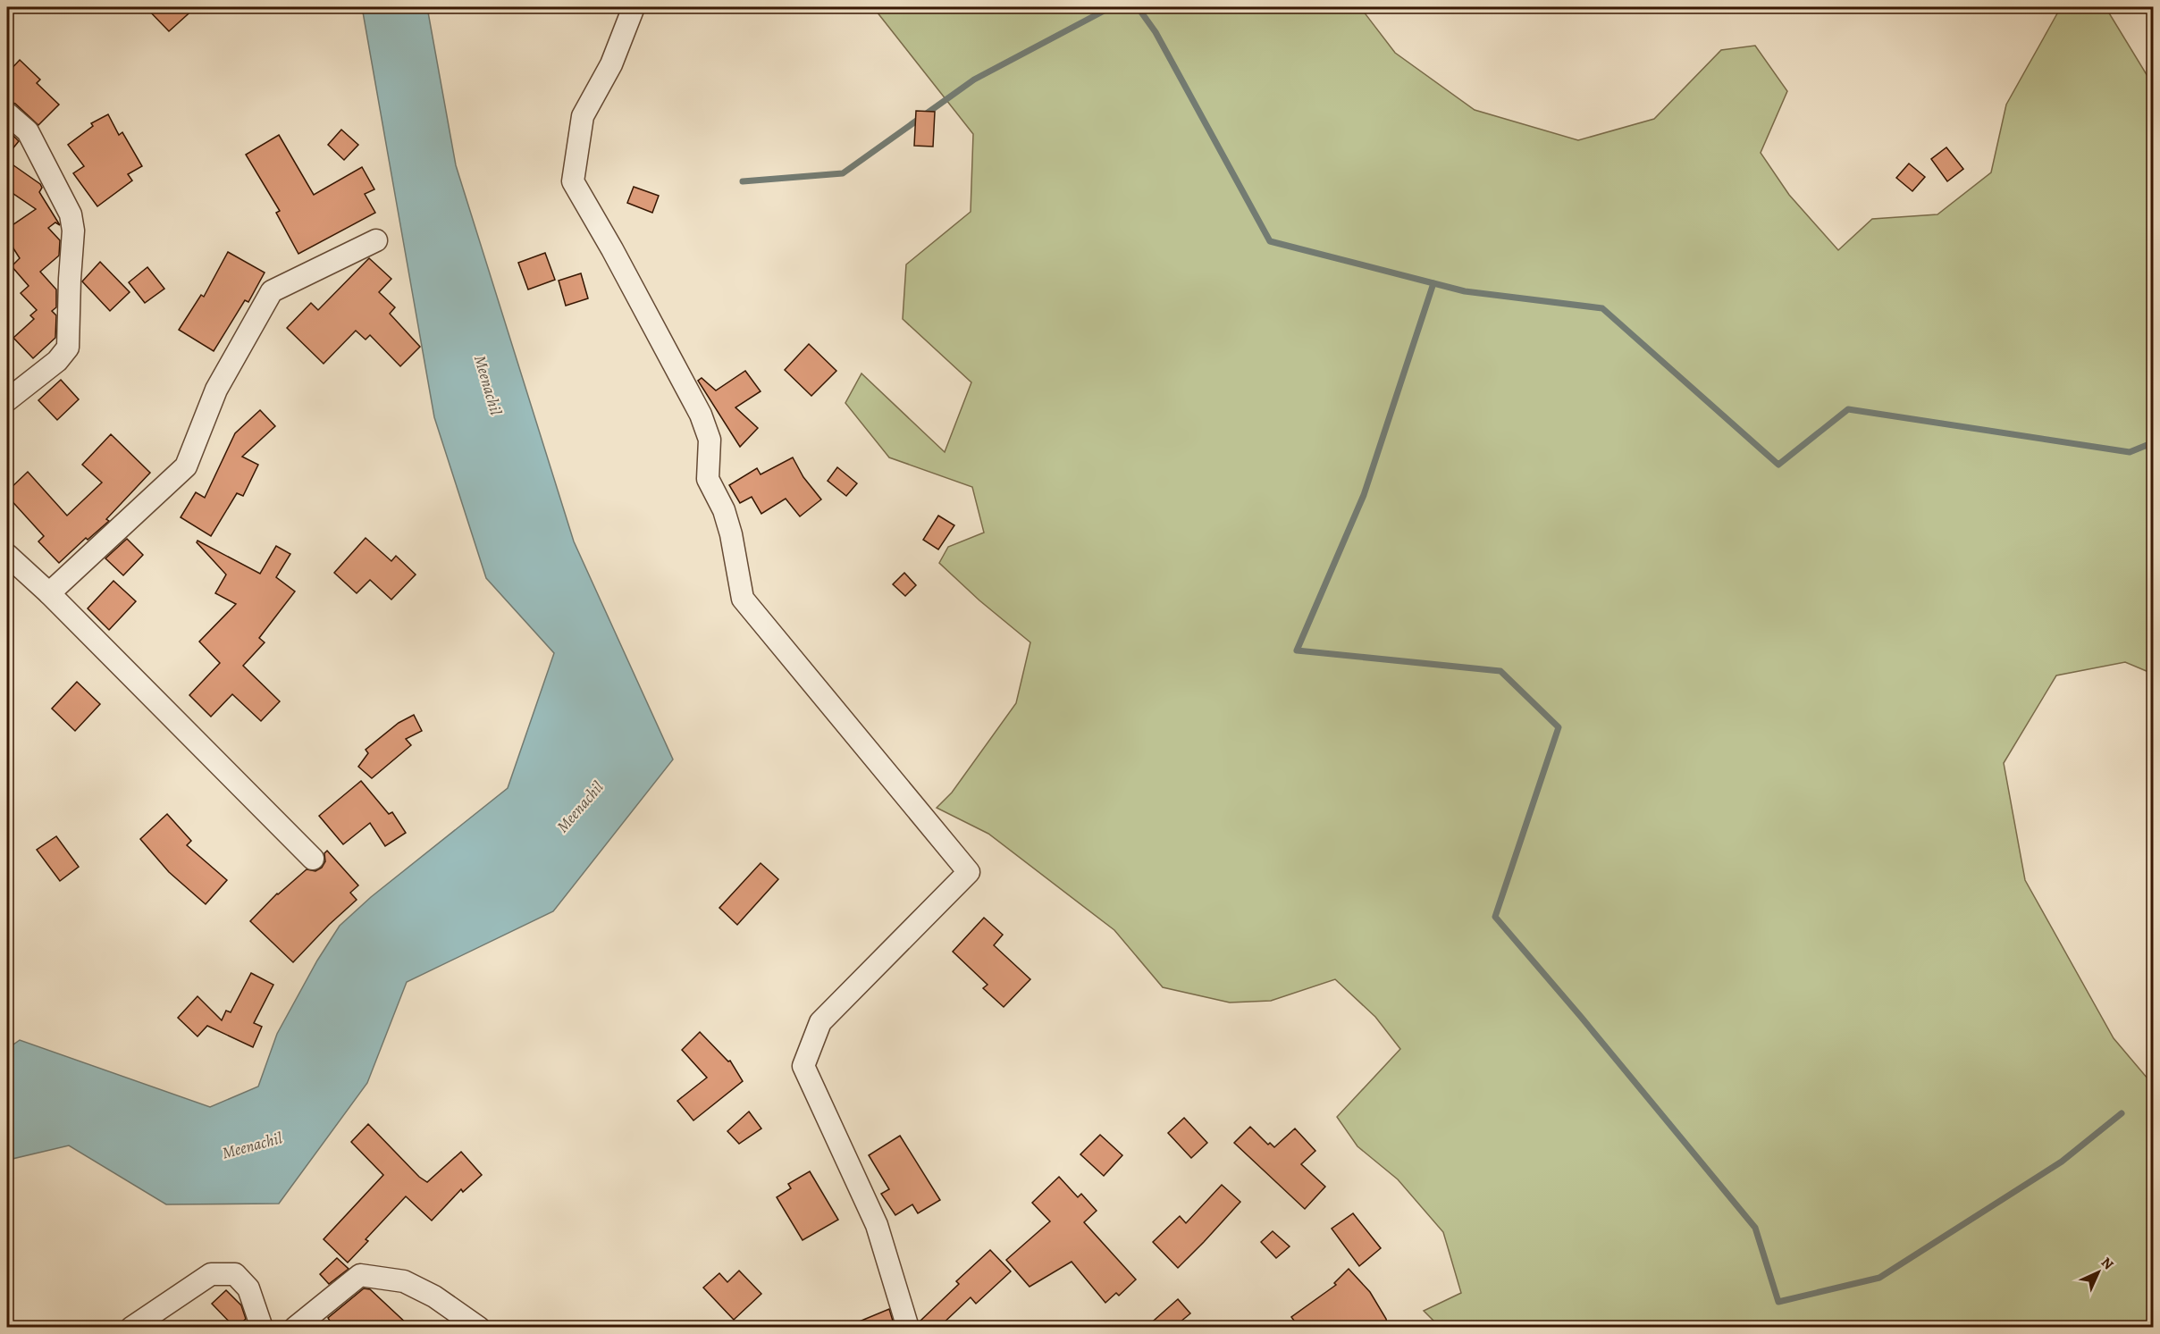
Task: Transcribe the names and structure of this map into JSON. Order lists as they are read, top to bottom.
{
  "water": ["Meenachil"],
  "north": "top right"
}
